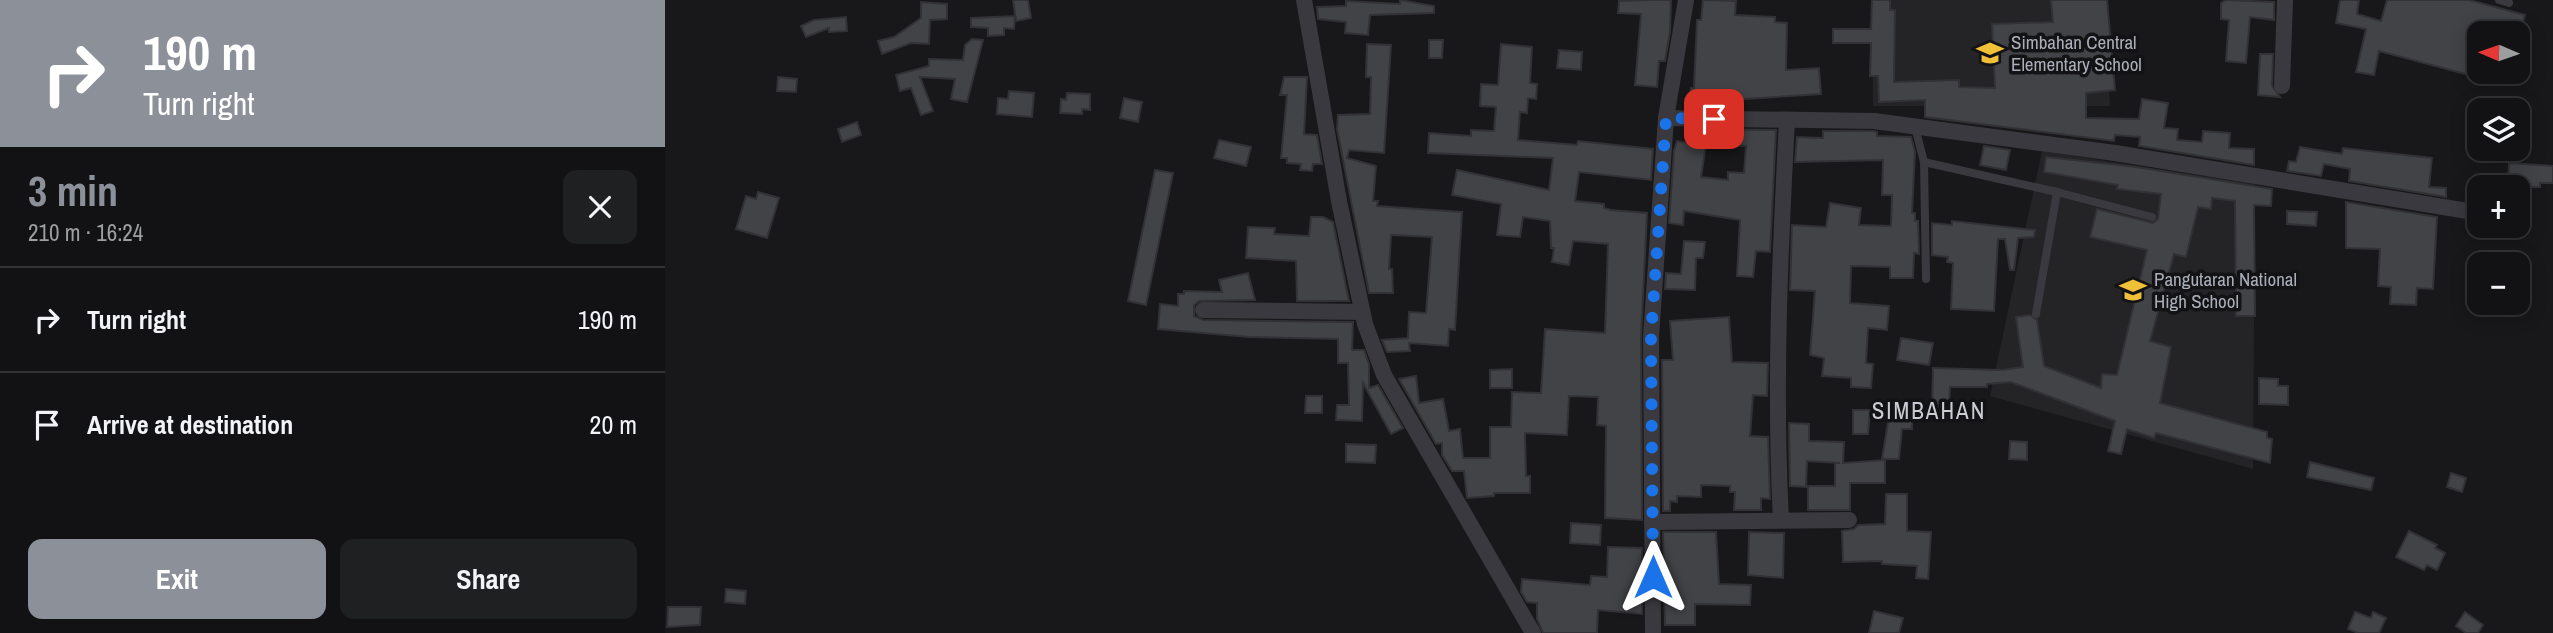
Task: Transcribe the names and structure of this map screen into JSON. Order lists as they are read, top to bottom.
{
  "districts": ["SIMBAHAN"],
  "places": {
    "school or university": ["Simbahan Central Elementary School", "Pangutaran National High School"]
  },
  "north": "left",
  "page": {
    "turn": ["190 m", "Turn right"],
    "map_buttons": ["+", "−"],
    "heading": ["3 min", "210 m · 16:24"],
    "list": [
      {
        "name": "Turn right",
        "value": "190 m"
      },
      {
        "name": "Arrive at destination",
        "value": "20 m"
      }
    ],
    "buttons": ["Exit", "Share"]
  }
}
